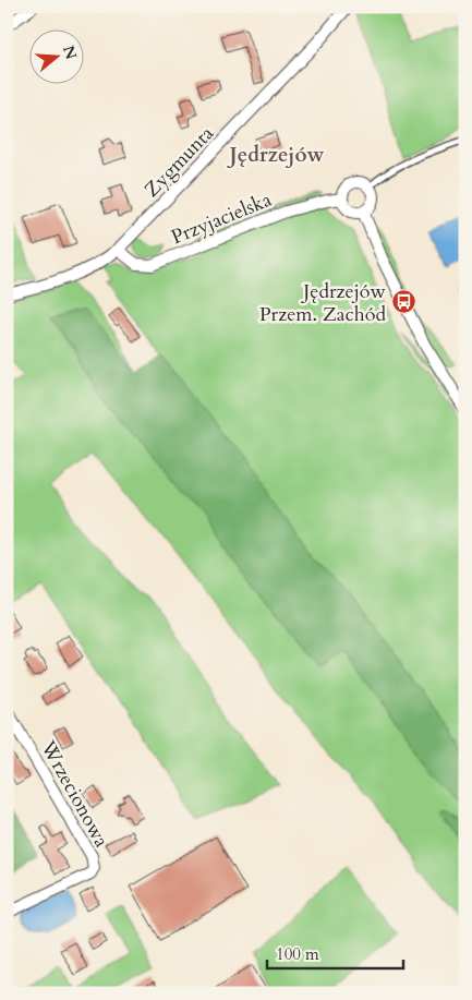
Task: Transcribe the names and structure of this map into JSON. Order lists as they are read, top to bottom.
{
  "streets": {
    "street": ["Zygmunta", "Przyjacielska", "Wrzecionowa"]
  },
  "crossings": [
    ["Zygmunta", "Przyjacielska"]
  ],
  "districts": ["Jędrzejów"],
  "places": {
    "bus stop": ["Jędrzejów Przem. Zachód"]
  },
  "scale_bar": "100 m",
  "north": "right"
}
